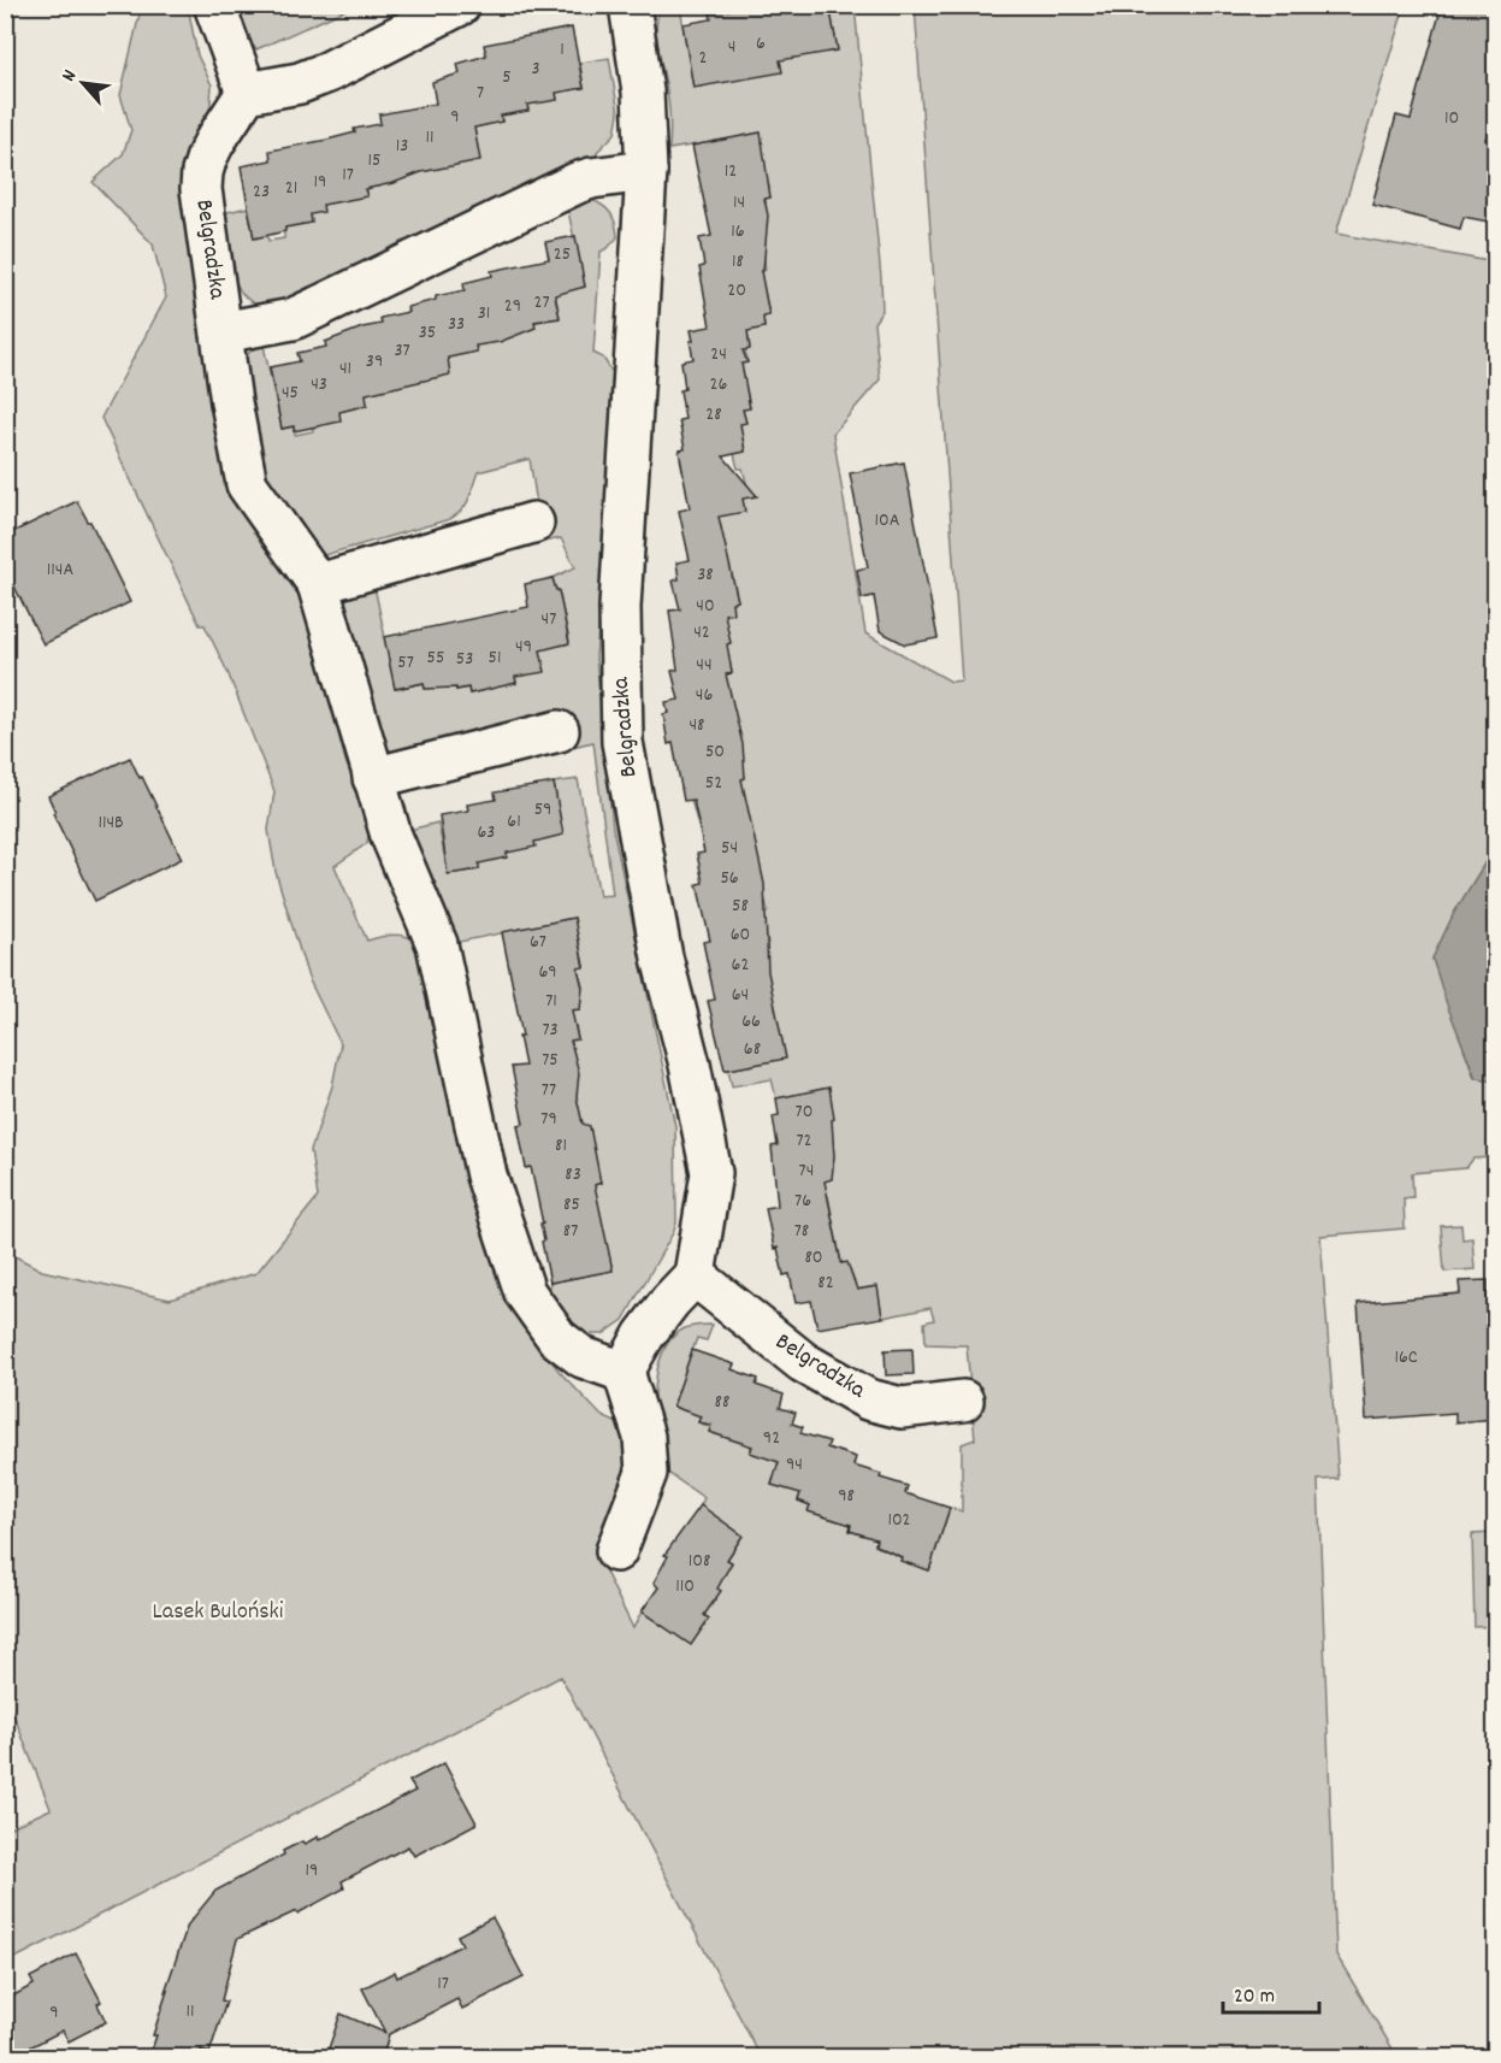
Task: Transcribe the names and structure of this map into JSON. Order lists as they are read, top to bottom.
{
  "streets": {
    "street": ["Belgradzka"]
  },
  "parks": ["Lasek Buloński"],
  "house_numbers": [
    "6",
    "4",
    "1",
    "2",
    "3",
    "5",
    "7",
    "9",
    "10",
    "11",
    "13",
    "15",
    "12",
    "17",
    "19",
    "21",
    "23",
    "14",
    "16",
    "25",
    "18",
    "20",
    "27",
    "29",
    "31",
    "33",
    "35",
    "37",
    "24",
    "39",
    "41",
    "43",
    "26",
    "45",
    "28",
    "10A",
    "114A",
    "38",
    "40",
    "47",
    "42",
    "49",
    "55",
    "51",
    "53",
    "57",
    "44",
    "46",
    "48",
    "50",
    "52",
    "59",
    "61",
    "114B",
    "63",
    "54",
    "56",
    "58",
    "60",
    "67",
    "62",
    "69",
    "64",
    "71",
    "66",
    "73",
    "68",
    "75",
    "77",
    "70",
    "79",
    "72",
    "81",
    "74",
    "83",
    "76",
    "85",
    "87",
    "78",
    "80",
    "82",
    "16C",
    "88",
    "92",
    "94",
    "98",
    "102",
    "108",
    "110",
    "19",
    "17",
    "11",
    "9"
  ],
  "scale_bar": "20 m",
  "north": "top left"
}
